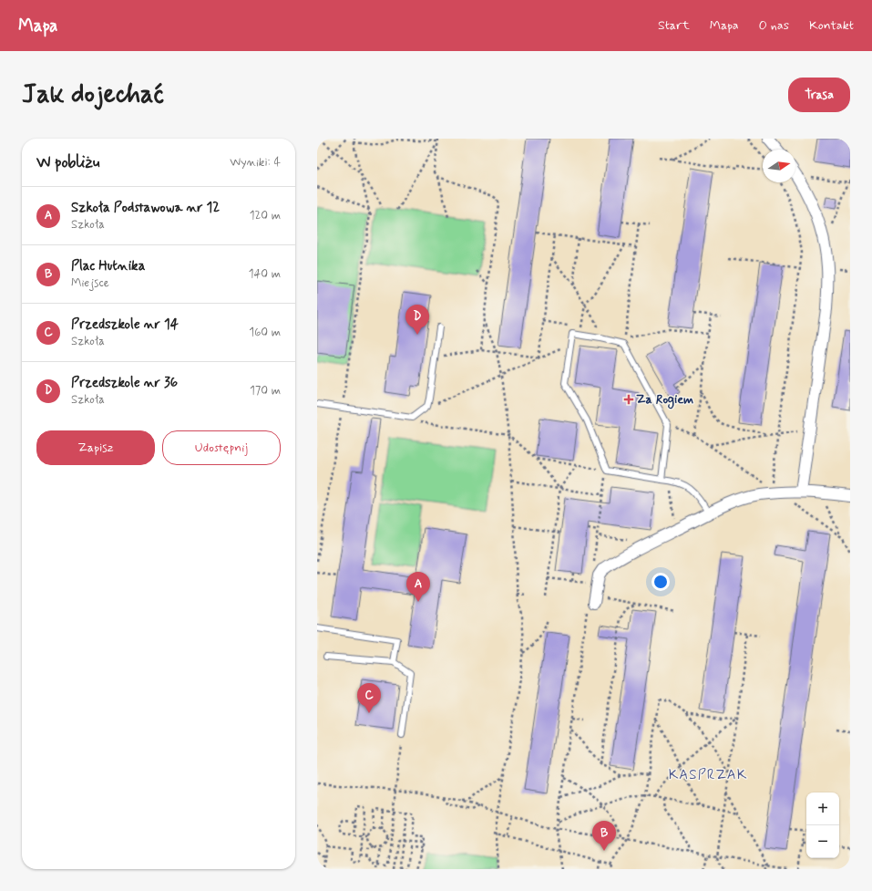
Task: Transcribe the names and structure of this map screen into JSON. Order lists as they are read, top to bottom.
{
  "districts": ["KASPRZAK"],
  "places": {
    "health": ["Za Rogiem"]
  },
  "north": "right",
  "page": {
    "header": "Mapa",
    "nav": [
      "Start",
      "Mapa",
      "O nas",
      "Kontakt"
    ],
    "buttons": [
      "Trasa",
      ["Zapisz", "Udostępnij"]
    ],
    "title": "Jak dojechać",
    "heading": ["W pobliżu", "Wyniki: 4"],
    "list": [
      {
        "mark": "A",
        "name": "Szkoła Podstawowa nr 12",
        "note": "Szkoła",
        "value": "120 m"
      },
      {
        "mark": "B",
        "name": "Plac Hutnika",
        "note": "Miejsce",
        "value": "140 m"
      },
      {
        "mark": "C",
        "name": "Przedszkole nr 14",
        "note": "Szkoła",
        "value": "160 m"
      },
      {
        "mark": "D",
        "name": "Przedszkole nr 36",
        "note": "Szkoła",
        "value": "170 m"
      }
    ],
    "pins": [
      "D",
      "A",
      "C",
      "B"
    ],
    "map_buttons": ["+", "−"]
  }
}
